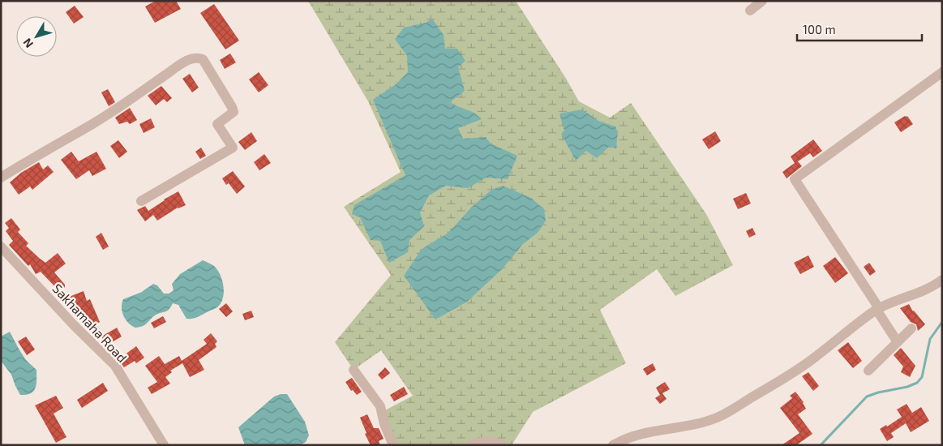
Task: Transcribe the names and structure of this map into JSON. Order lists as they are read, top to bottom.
{
  "streets": {
    "street": ["Sakhamaha Road"]
  },
  "scale_bar": "100 m",
  "north": "bottom left"
}
